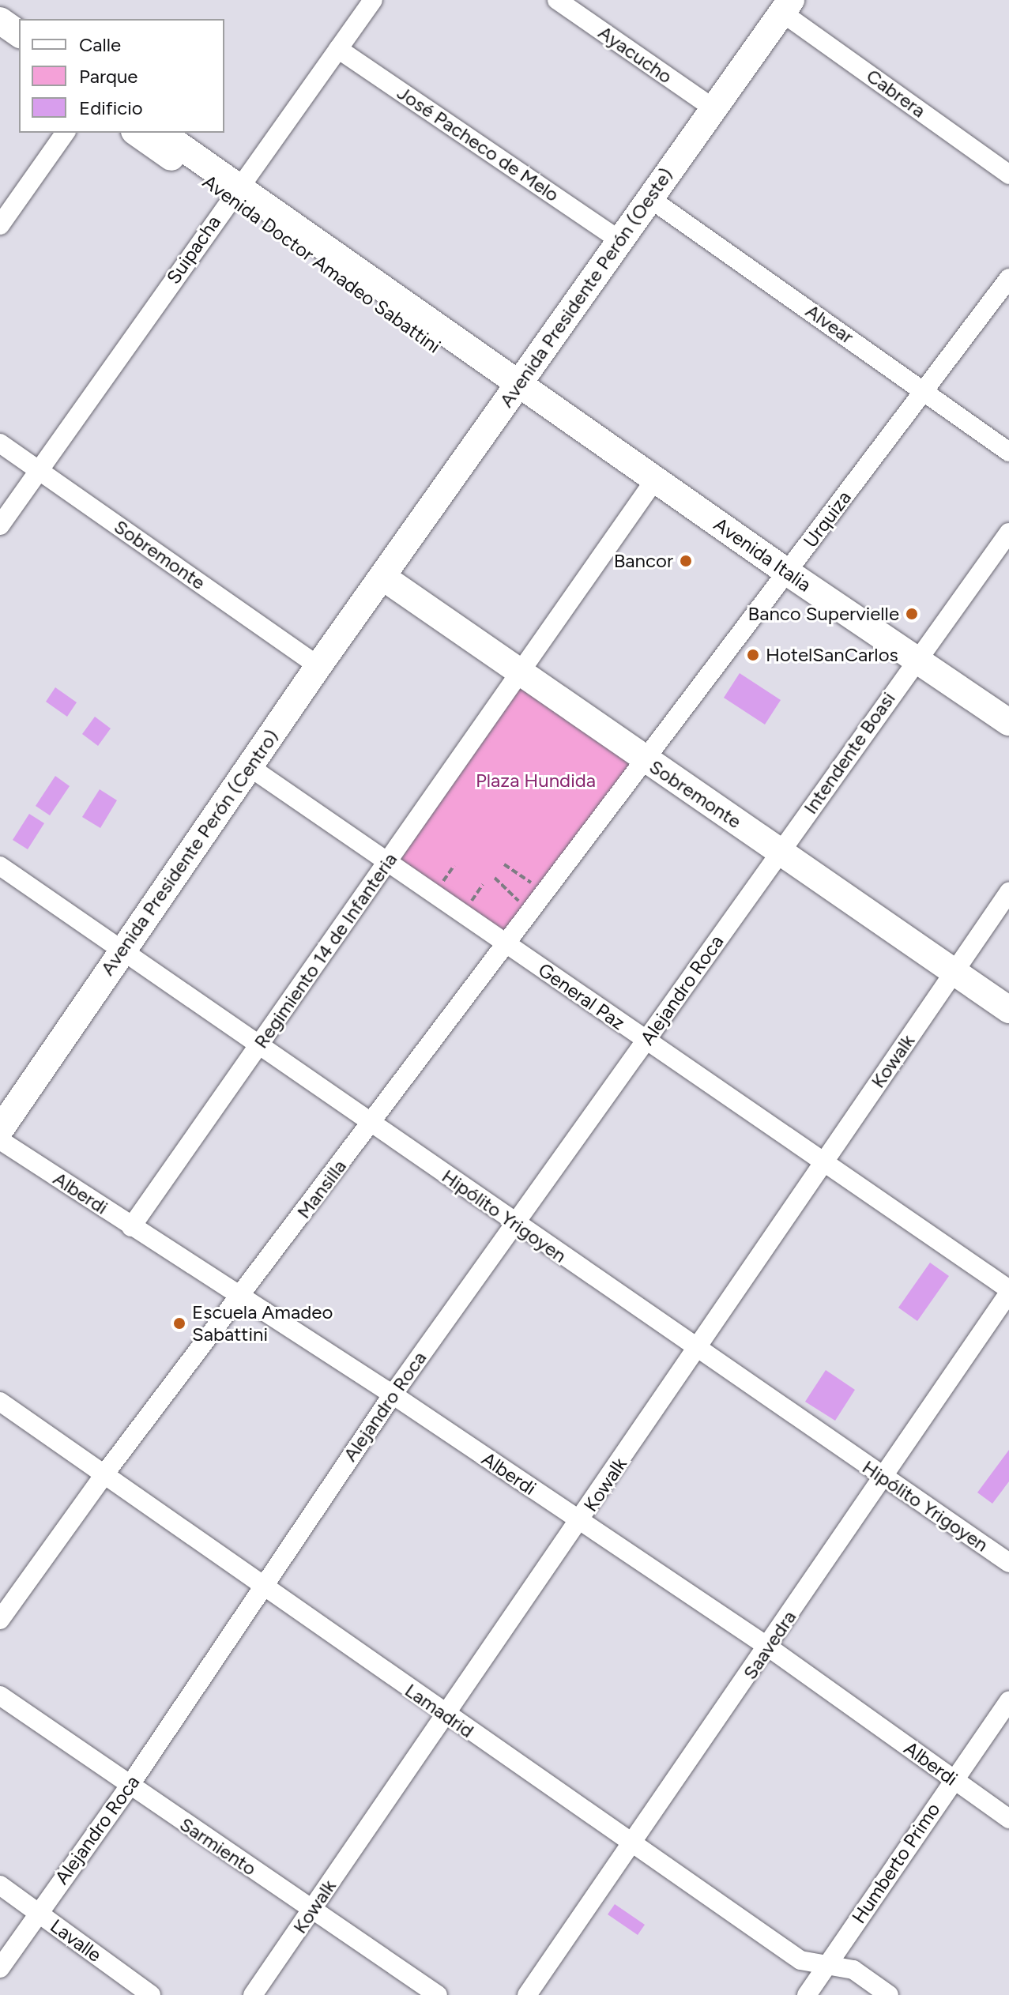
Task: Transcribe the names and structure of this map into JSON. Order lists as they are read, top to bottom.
{
  "streets": {
    "main road": [
      "Avenida Doctor Amadeo Sabattini",
      "Avenida Presidente Perón (Oeste)",
      "Sobremonte",
      "Avenida Italia",
      "Avenida Presidente Perón (Centro)"
    ],
    "street": [
      "Ayacucho",
      "Cabrera",
      "José Pacheco de Melo",
      "Suipacha",
      "Alvear",
      "Urquiza",
      "Intendente Boasi",
      "Regimiento 14 de Infanteria",
      "Alejandro Roca",
      "General Paz",
      "Kowalk",
      "Mansilla",
      "Alberdi",
      "Hipólito Yrigoyen",
      "Saavedra",
      "Lamadrid",
      "Sarmiento",
      "Humberto Primo",
      "Lavalle"
    ]
  },
  "crossings": [
    ["Ayacucho", "Avenida Presidente Perón (Oeste)"],
    ["Cabrera", "Avenida Presidente Perón (Oeste)"],
    ["José Pacheco de Melo", "Suipacha"],
    ["José Pacheco de Melo", "Avenida Presidente Perón (Oeste)"],
    ["Suipacha", "Avenida Doctor Amadeo Sabattini"],
    ["Suipacha", "Sobremonte"],
    ["Avenida Doctor Amadeo Sabattini", "Avenida Presidente Perón (Oeste)"],
    ["Avenida Doctor Amadeo Sabattini", "Avenida Italia"],
    ["Avenida Presidente Perón (Oeste)", "Alvear"],
    ["Avenida Presidente Perón (Oeste)", "Sobremonte"],
    ["Avenida Presidente Perón (Oeste)", "Avenida Italia"],
    ["Avenida Presidente Perón (Oeste)", "Avenida Presidente Perón (Centro)"],
    ["Alvear", "Urquiza"],
    ["Urquiza", "Sobremonte"],
    ["Urquiza", "Avenida Italia"],
    ["Urquiza", "Mansilla"],
    ["Sobremonte", "Intendente Boasi"],
    ["Sobremonte", "Avenida Presidente Perón (Centro)"],
    ["Sobremonte", "Regimiento 14 de Infanteria"],
    ["Sobremonte", "Alejandro Roca"],
    ["Sobremonte", "Kowalk"],
    ["Sobremonte", "Mansilla"],
    ["Avenida Italia", "Intendente Boasi"],
    ["Avenida Italia", "Regimiento 14 de Infanteria"],
    ["Intendente Boasi", "Alejandro Roca"],
    ["Avenida Presidente Perón (Centro)", "General Paz"],
    ["Avenida Presidente Perón (Centro)", "Hipólito Yrigoyen"],
    ["Regimiento 14 de Infanteria", "General Paz"],
    ["Regimiento 14 de Infanteria", "Alberdi"],
    ["Regimiento 14 de Infanteria", "Hipólito Yrigoyen"],
    ["Alejandro Roca", "General Paz"],
    ["Alejandro Roca", "Alberdi"],
    ["Alejandro Roca", "Hipólito Yrigoyen"],
    ["Alejandro Roca", "Lamadrid"],
    ["Alejandro Roca", "Sarmiento"],
    ["Alejandro Roca", "Lavalle"],
    ["General Paz", "Kowalk"],
    ["General Paz", "Mansilla"],
    ["General Paz", "Saavedra"],
    ["Kowalk", "Alberdi"],
    ["Kowalk", "Hipólito Yrigoyen"],
    ["Kowalk", "Lamadrid"],
    ["Kowalk", "Sarmiento"],
    ["Mansilla", "Alberdi"],
    ["Mansilla", "Hipólito Yrigoyen"],
    ["Mansilla", "Lamadrid"],
    ["Alberdi", "Saavedra"],
    ["Alberdi", "Humberto Primo"],
    ["Hipólito Yrigoyen", "Saavedra"],
    ["Saavedra", "Lamadrid"],
    ["Lamadrid", "Humberto Primo"]
  ],
  "parks": ["Plaza Hundida"],
  "places": [
    "Bancor",
    "Banco Supervielle",
    "HotelSanCarlos",
    "Escuela Amadeo Sabattini"
  ],
  "legend": ["Calle", "Parque", "Edificio"]
}
